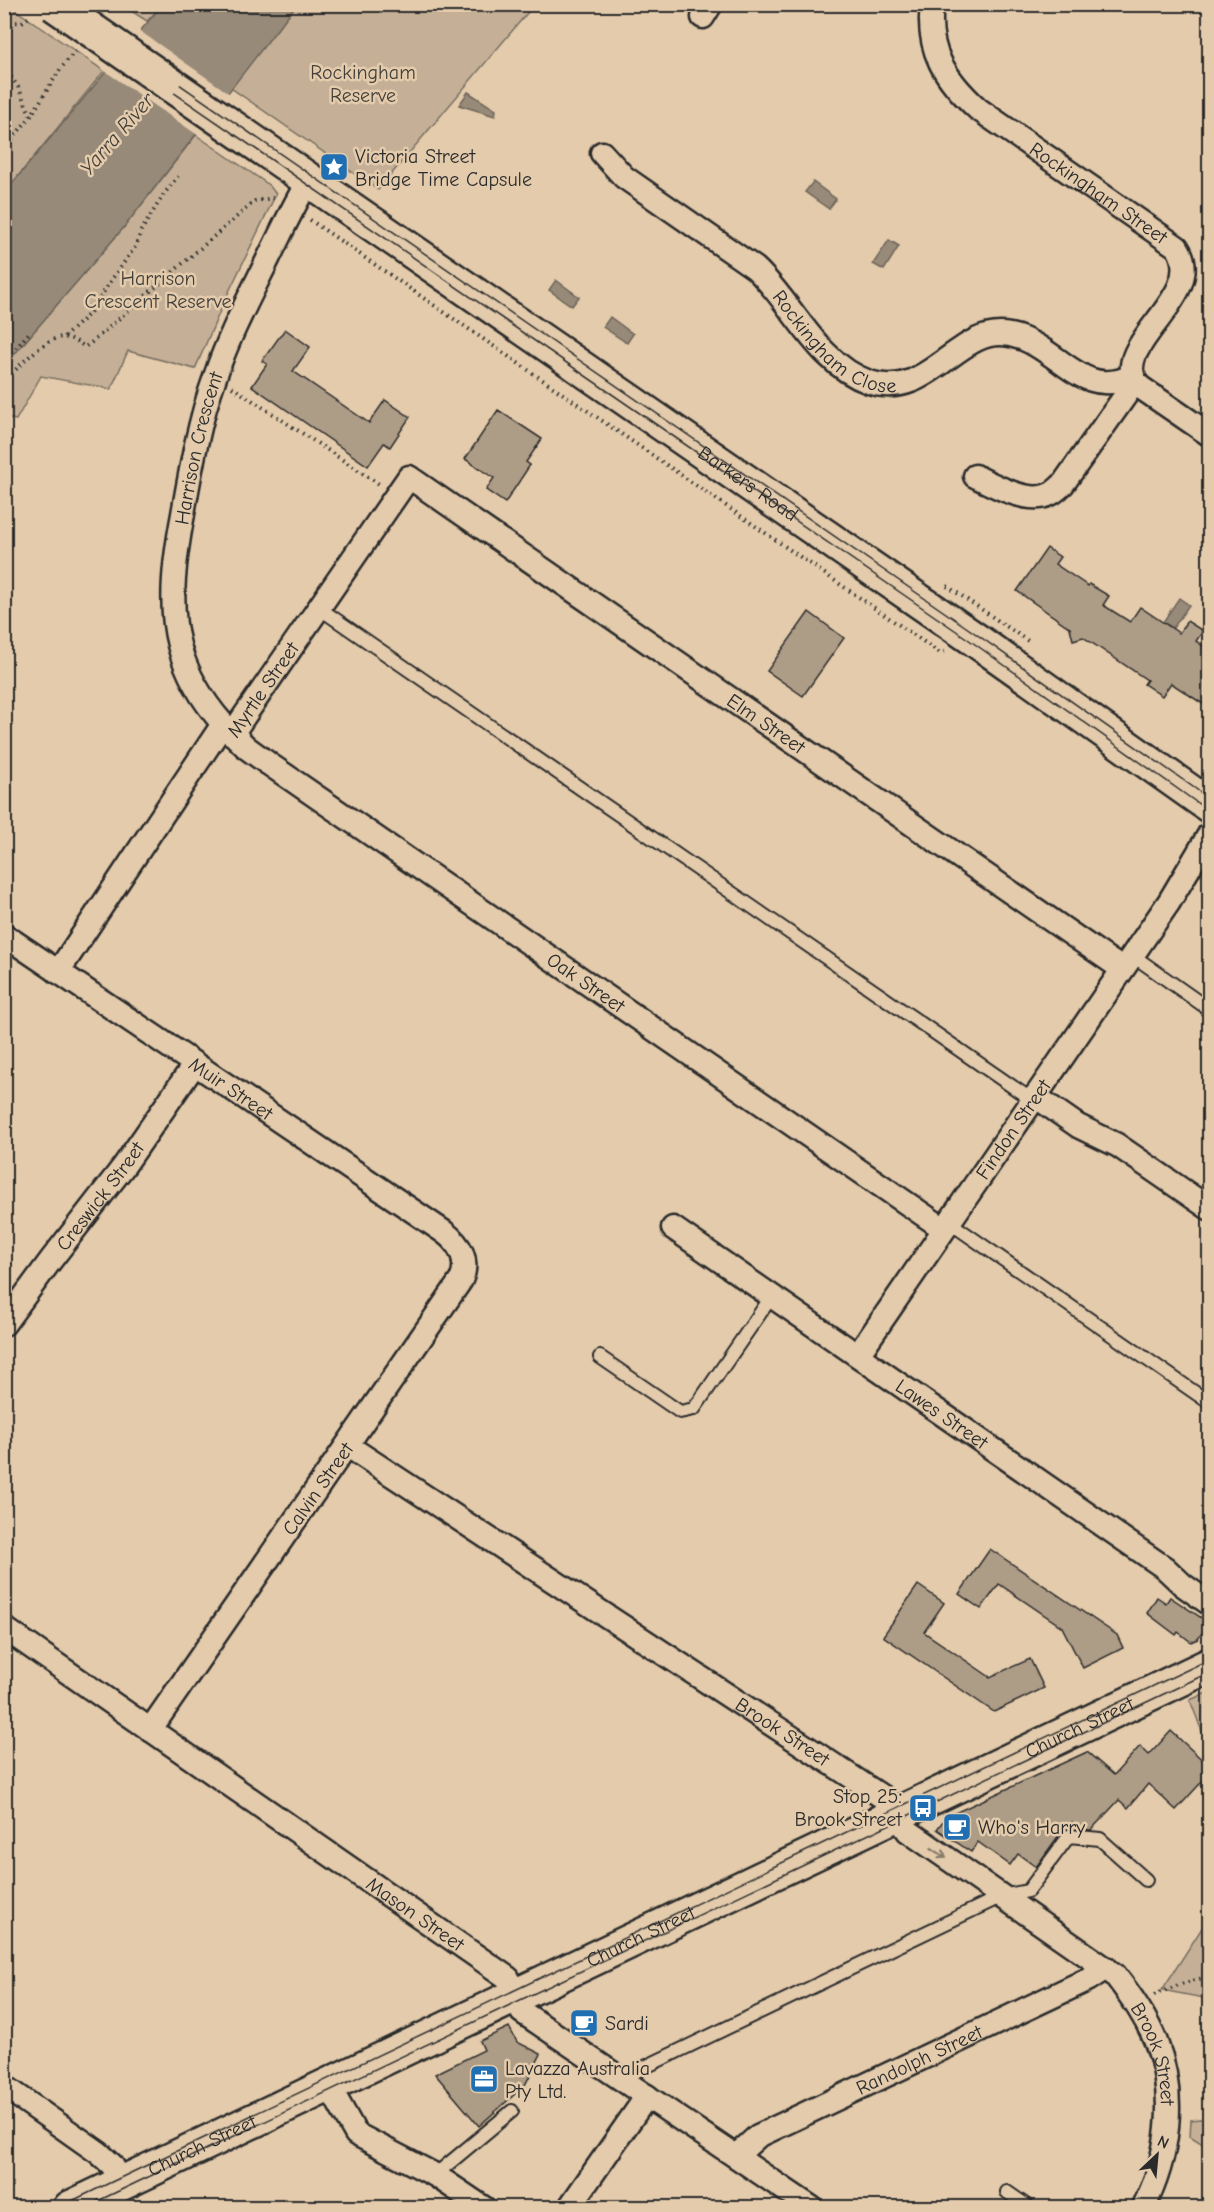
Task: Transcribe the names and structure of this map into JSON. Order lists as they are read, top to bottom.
{
  "streets": {
    "main road": ["Barkers Road", "Church Street"],
    "street": [
      "Rockingham Street",
      "Rockingham Close",
      "Harrison Crescent",
      "Myrtle Street",
      "Elm Street",
      "Oak Street",
      "Muir Street",
      "Findon Street",
      "Creswick Street",
      "Lawes Street",
      "Calvin Street",
      "Brook Street",
      "Mason Street",
      "Randolph Street"
    ]
  },
  "crossings": [
    ["Rockingham Street", "Rockingham Close"],
    ["Harrison Crescent", "Barkers Road"],
    ["Harrison Crescent", "Myrtle Street"],
    ["Harrison Crescent", "Oak Street"],
    ["Myrtle Street", "Elm Street"],
    ["Myrtle Street", "Oak Street"],
    ["Myrtle Street", "Muir Street"],
    ["Elm Street", "Findon Street"],
    ["Oak Street", "Findon Street"],
    ["Muir Street", "Creswick Street"],
    ["Muir Street", "Calvin Street"],
    ["Findon Street", "Lawes Street"],
    ["Calvin Street", "Brook Street"],
    ["Calvin Street", "Mason Street"],
    ["Church Street", "Brook Street"],
    ["Church Street", "Mason Street"],
    ["Brook Street", "Randolph Street"],
    ["Mason Street", "Randolph Street"]
  ],
  "water": ["Yarra River"],
  "parks": ["Rockingham Reserve", "Harrison Crescent Reserve"],
  "places": {
    "place": ["Victoria Street Bridge Time Capsule"],
    "bus stop": ["Stop 25: Brook Street"],
    "cafe": ["Who's Harry", "Sardi"],
    "office": ["Lavazza Australia Pty Ltd."]
  },
  "north": "top right"
}
